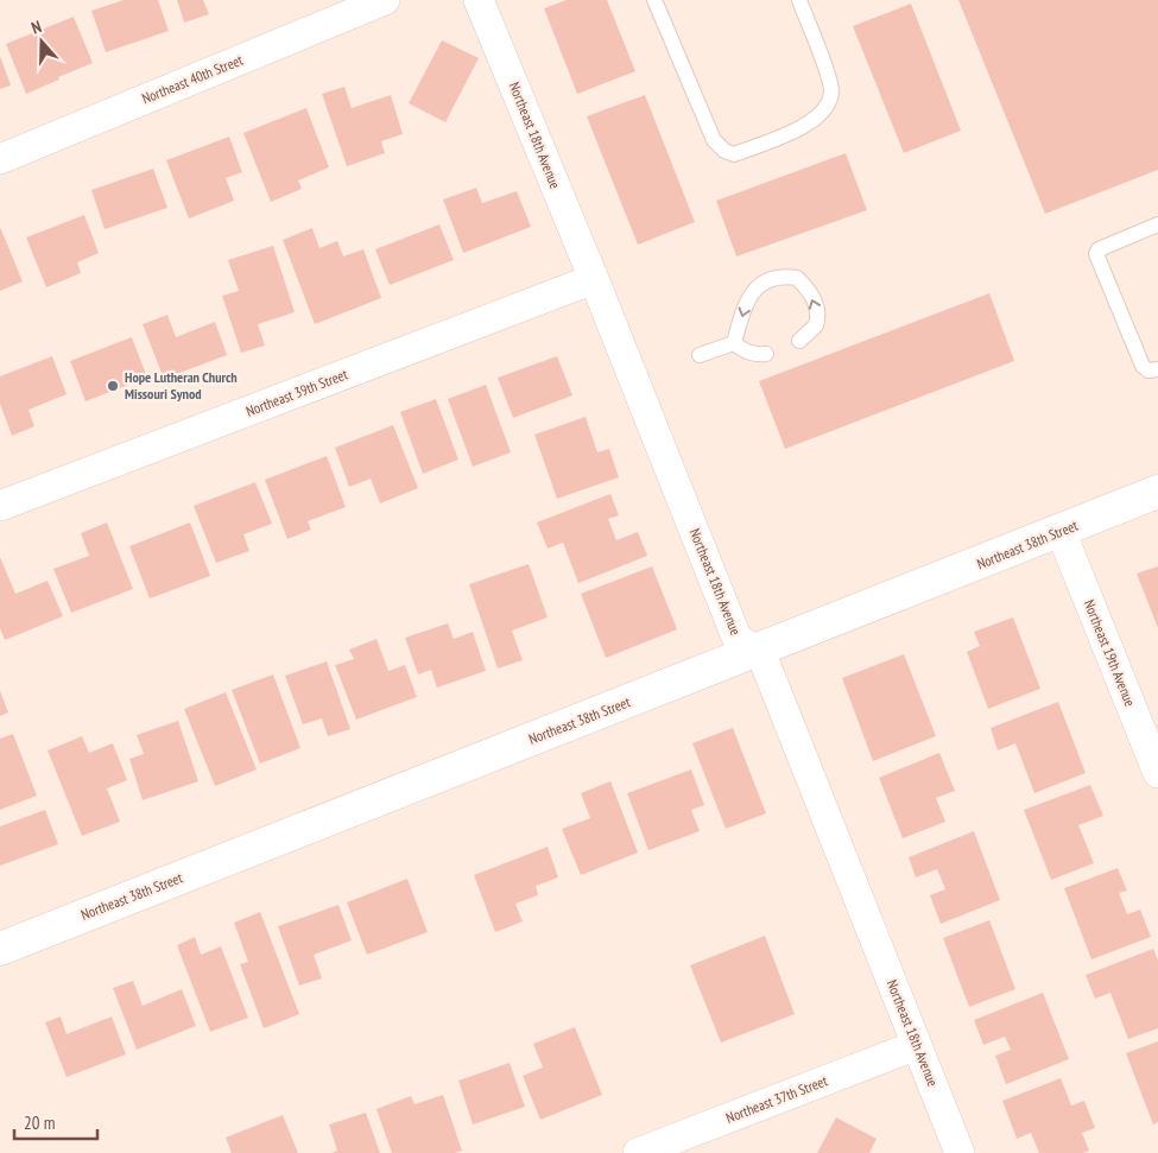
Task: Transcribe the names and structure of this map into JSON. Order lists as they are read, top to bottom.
{
  "streets": {
    "street": [
      "Northeast 40th Street",
      "Northeast 18th Avenue",
      "Northeast 39th Street",
      "Northeast 38th Street",
      "Northeast 19th Avenue",
      "Northeast 37th Street"
    ]
  },
  "crossings": [
    ["Northeast 18th Avenue", "Northeast 39th Street"],
    ["Northeast 18th Avenue", "Northeast 38th Street"],
    ["Northeast 18th Avenue", "Northeast 37th Street"],
    ["Northeast 38th Street", "Northeast 19th Avenue"]
  ],
  "places": ["Hope Lutheran Church Missouri Synod"],
  "scale_bar": "20 m",
  "north": "top"
}
